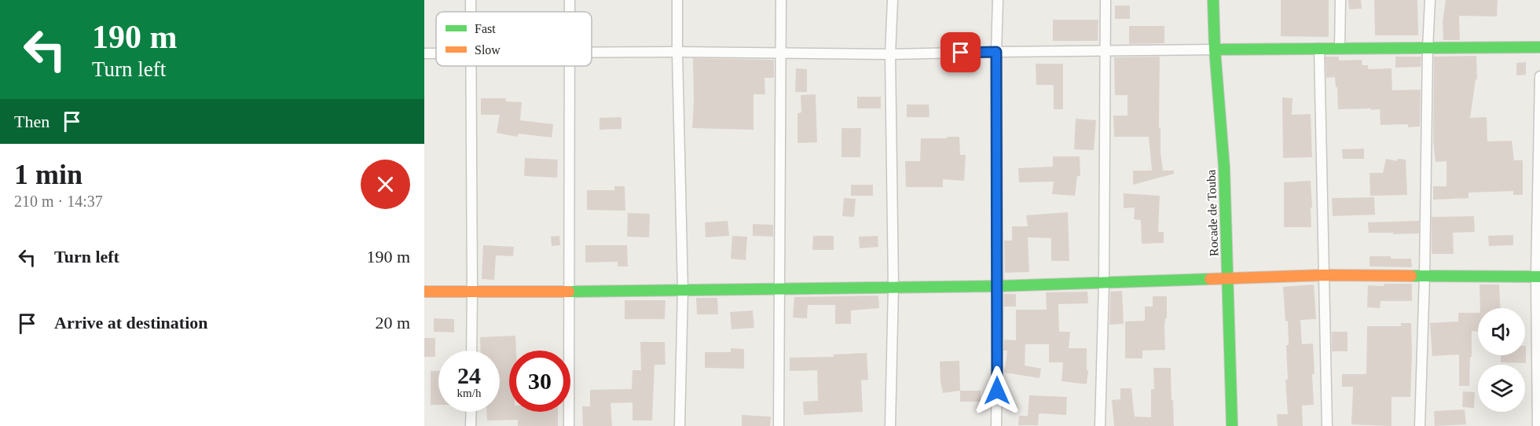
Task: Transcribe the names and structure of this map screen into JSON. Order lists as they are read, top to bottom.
{
  "streets": {
    "street": ["Rocade de Touba"]
  },
  "legend": ["Fast", "Slow"],
  "page": {
    "turn": ["190 m", "Turn left"],
    "then": "Then",
    "heading": ["1 min", "210 m · 14:37"],
    "list": [
      {
        "name": "Turn left",
        "value": "190 m"
      },
      {
        "name": "Arrive at destination",
        "value": "20 m"
      }
    ],
    "speed": "24 km/h",
    "limit": "30"
  }
}
